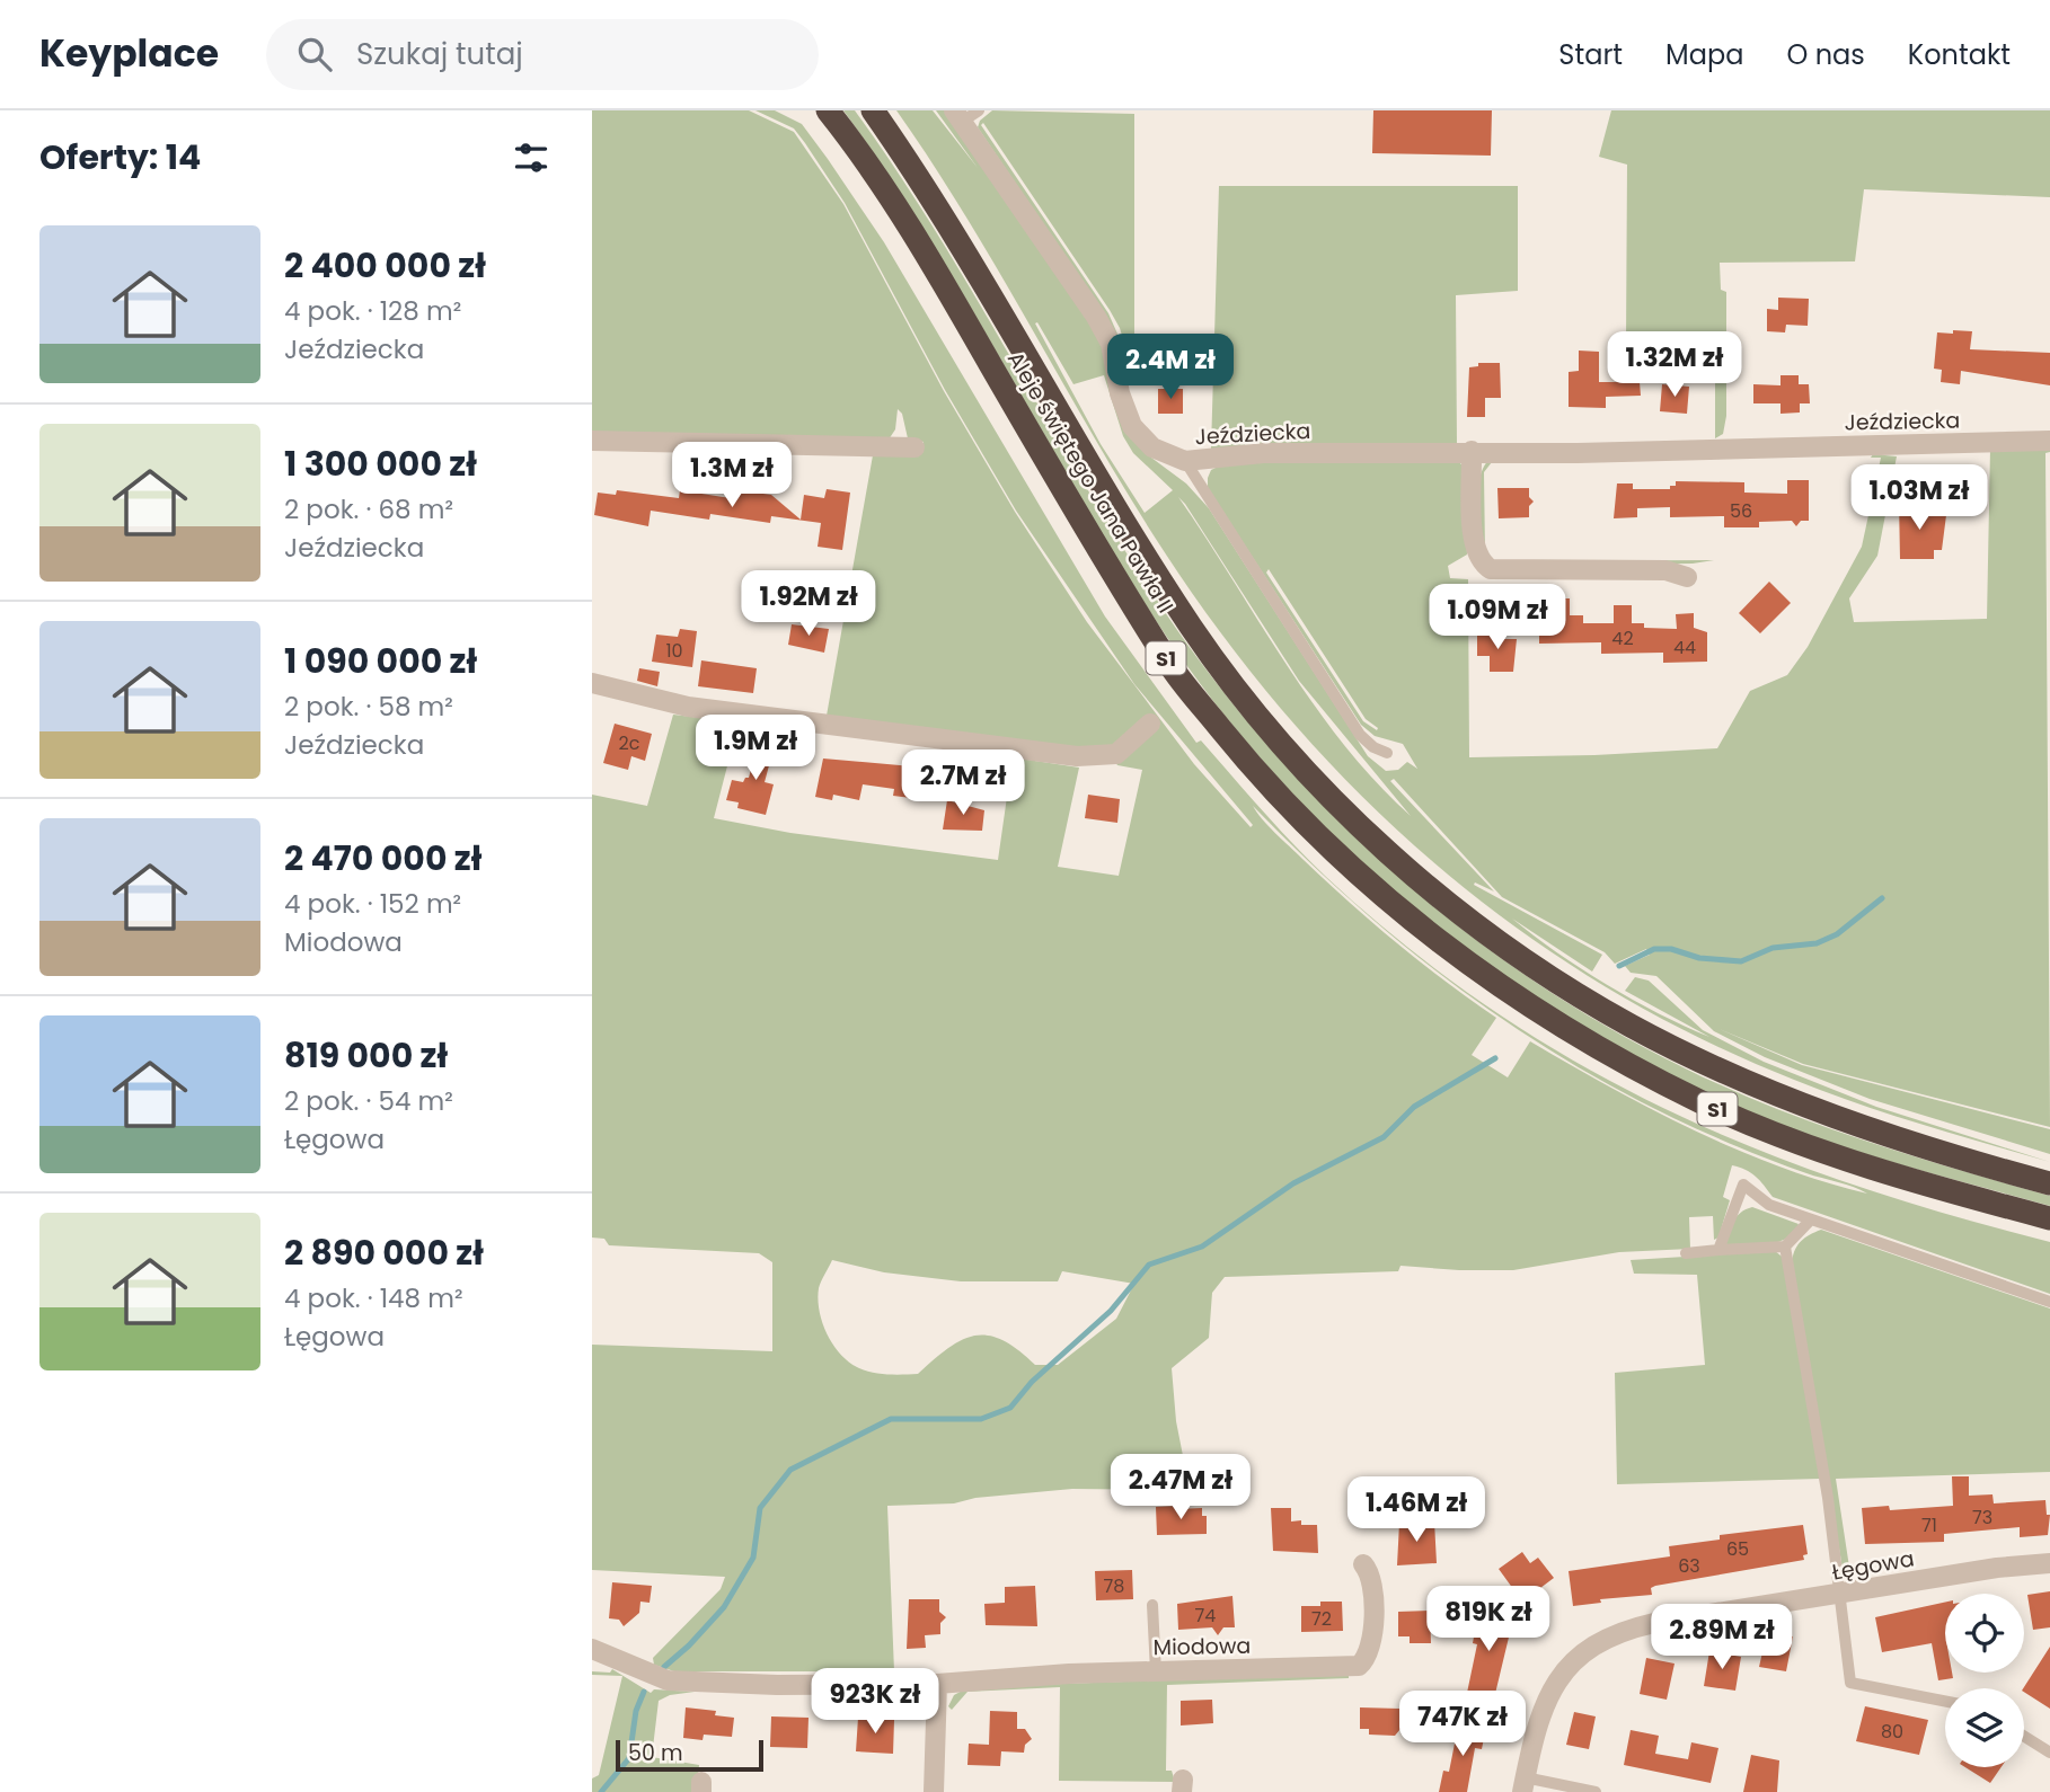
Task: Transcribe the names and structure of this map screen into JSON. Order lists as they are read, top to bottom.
{
  "streets": {
    "highway": ["Aleje świętego Jana Pawła II", "S1"],
    "street": ["Jeździecka", "Łęgowa", "Miodowa"]
  },
  "house_numbers": [
    "56",
    "42",
    "44",
    "10",
    "2c",
    "73",
    "71",
    "65",
    "63",
    "78",
    "74",
    "72",
    "80"
  ],
  "scale_bar": "50 m",
  "page": {
    "header": "Keyplace",
    "search": "Szukaj tutaj",
    "nav": [
      "Start",
      "Mapa",
      "O nas",
      "Kontakt"
    ],
    "heading": "Oferty: 14",
    "list": [
      {
        "name": "2 400 000 zł",
        "note": "4 pok. · 128 m² · Jeździecka"
      },
      {
        "name": "1 300 000 zł",
        "note": "2 pok. · 68 m² · Jeździecka"
      },
      {
        "name": "1 090 000 zł",
        "note": "2 pok. · 58 m² · Jeździecka"
      },
      {
        "name": "2 470 000 zł",
        "note": "4 pok. · 152 m² · Miodowa"
      },
      {
        "name": "819 000 zł",
        "note": "2 pok. · 54 m² · Łęgowa"
      },
      {
        "name": "2 890 000 zł",
        "note": "4 pok. · 148 m² · Łęgowa"
      }
    ],
    "price": [
      "1.32M zł",
      "2.4M zł",
      "1.3M zł",
      "1.03M zł",
      "1.92M zł",
      "1.09M zł",
      "1.9M zł",
      "2.7M zł",
      "2.47M zł",
      "1.46M zł",
      "819K zł",
      "2.89M zł",
      "923K zł",
      "747K zł"
    ],
    "scale": "50 m"
  }
}
